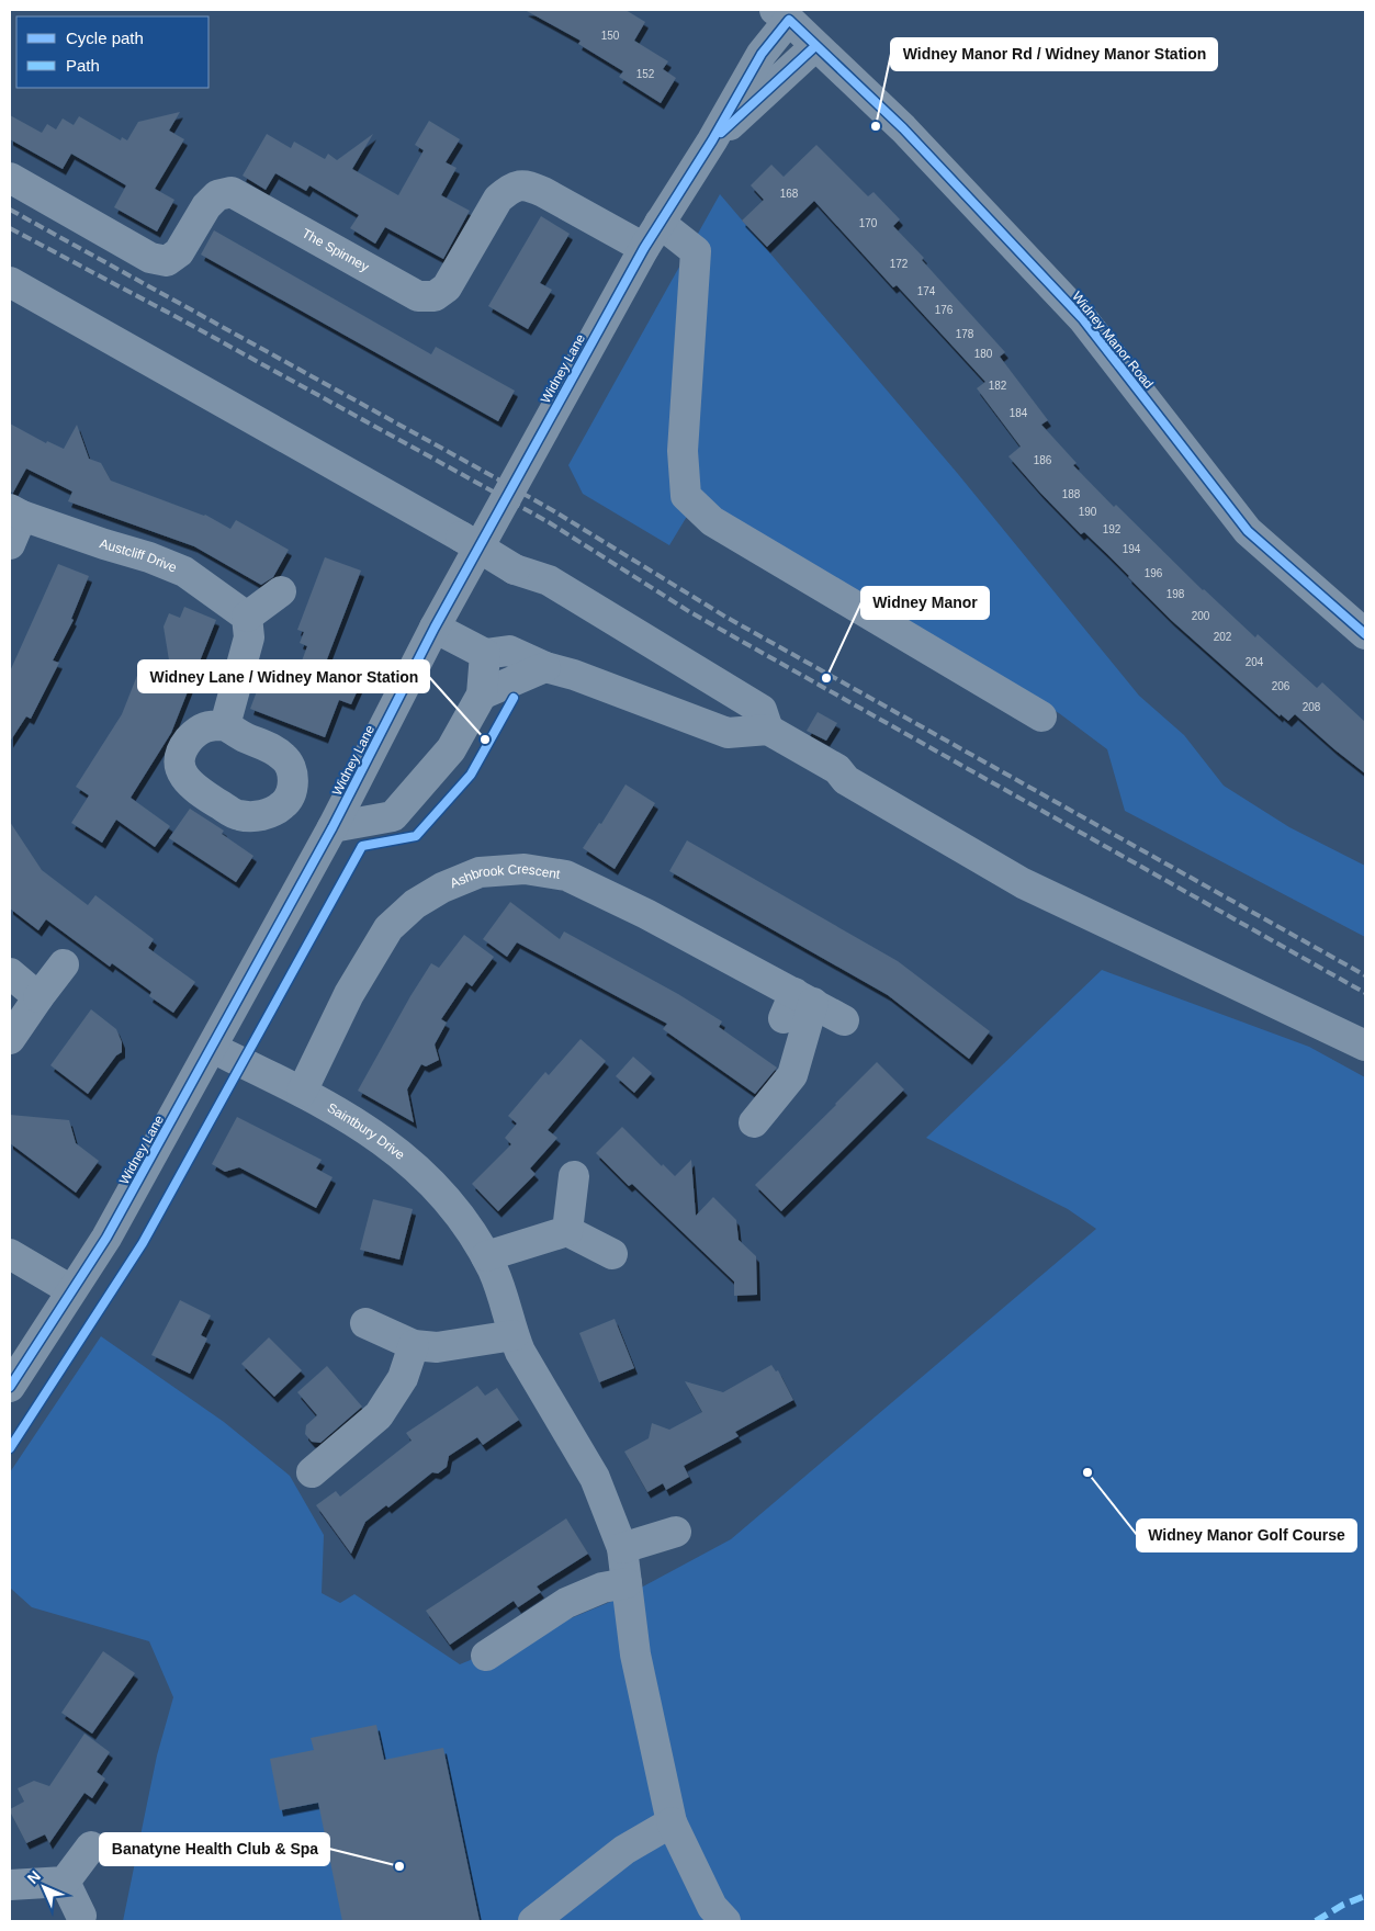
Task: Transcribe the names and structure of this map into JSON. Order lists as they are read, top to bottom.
{
  "streets": {
    "street": [
      "The Spinney",
      "Widney Manor Road",
      "Widney Lane",
      "Austcliff Drive",
      "Ashbrook Crescent",
      "Saintbury Drive"
    ]
  },
  "crossings": [
    ["The Spinney", "Widney Lane"],
    ["Widney Manor Road", "Widney Lane"],
    ["Widney Lane", "Saintbury Drive"],
    ["Ashbrook Crescent", "Saintbury Drive"]
  ],
  "places": [
    "Widney Manor Rd / Widney Manor Station",
    "Widney Manor",
    "Widney Lane / Widney Manor Station",
    "Widney Manor Golf Course",
    "Banatyne Health Club & Spa"
  ],
  "house_numbers": [
    "150",
    "152",
    "168",
    "170",
    "172",
    "174",
    "176",
    "178",
    "180",
    "182",
    "184",
    "186",
    "188",
    "190",
    "192",
    "194",
    "196",
    "198",
    "200",
    "202",
    "204",
    "206",
    "208"
  ],
  "legend": ["Cycle path", "Path"],
  "north": "top left"
}
